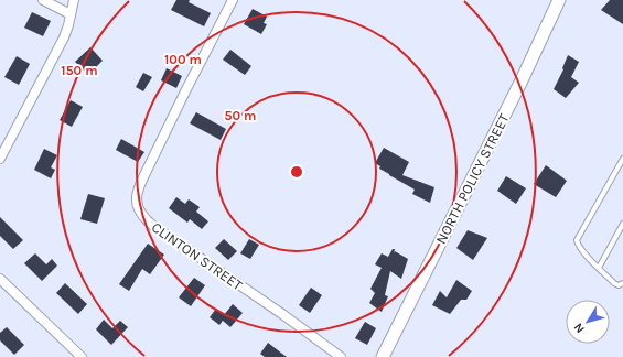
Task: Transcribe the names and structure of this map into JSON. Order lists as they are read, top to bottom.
{
  "streets": {
    "street": ["NORTH POLICY STREET", "CLINTON STREET"]
  },
  "north": "bottom left",
  "rings": ["100 m", "150 m", "50 m"]
}
